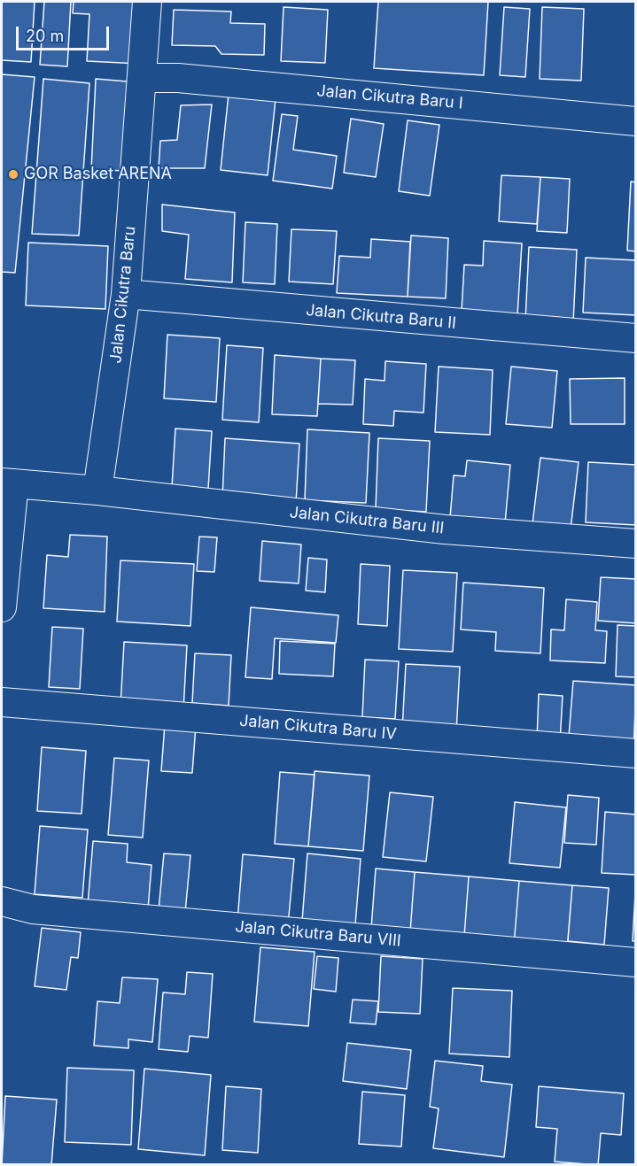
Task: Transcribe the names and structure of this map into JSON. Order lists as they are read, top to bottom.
{
  "streets": {
    "street": [
      "Jalan Cikutra Baru I",
      "Jalan Cikutra Baru",
      "Jalan Cikutra Baru II",
      "Jalan Cikutra Baru III",
      "Jalan Cikutra Baru IV",
      "Jalan Cikutra Baru VIII"
    ]
  },
  "crossings": [
    ["Jalan Cikutra Baru I", "Jalan Cikutra Baru"],
    ["Jalan Cikutra Baru", "Jalan Cikutra Baru II"],
    ["Jalan Cikutra Baru", "Jalan Cikutra Baru III"]
  ],
  "places": ["GOR Basket ARENA"],
  "scale_bar": "20 m"
}
